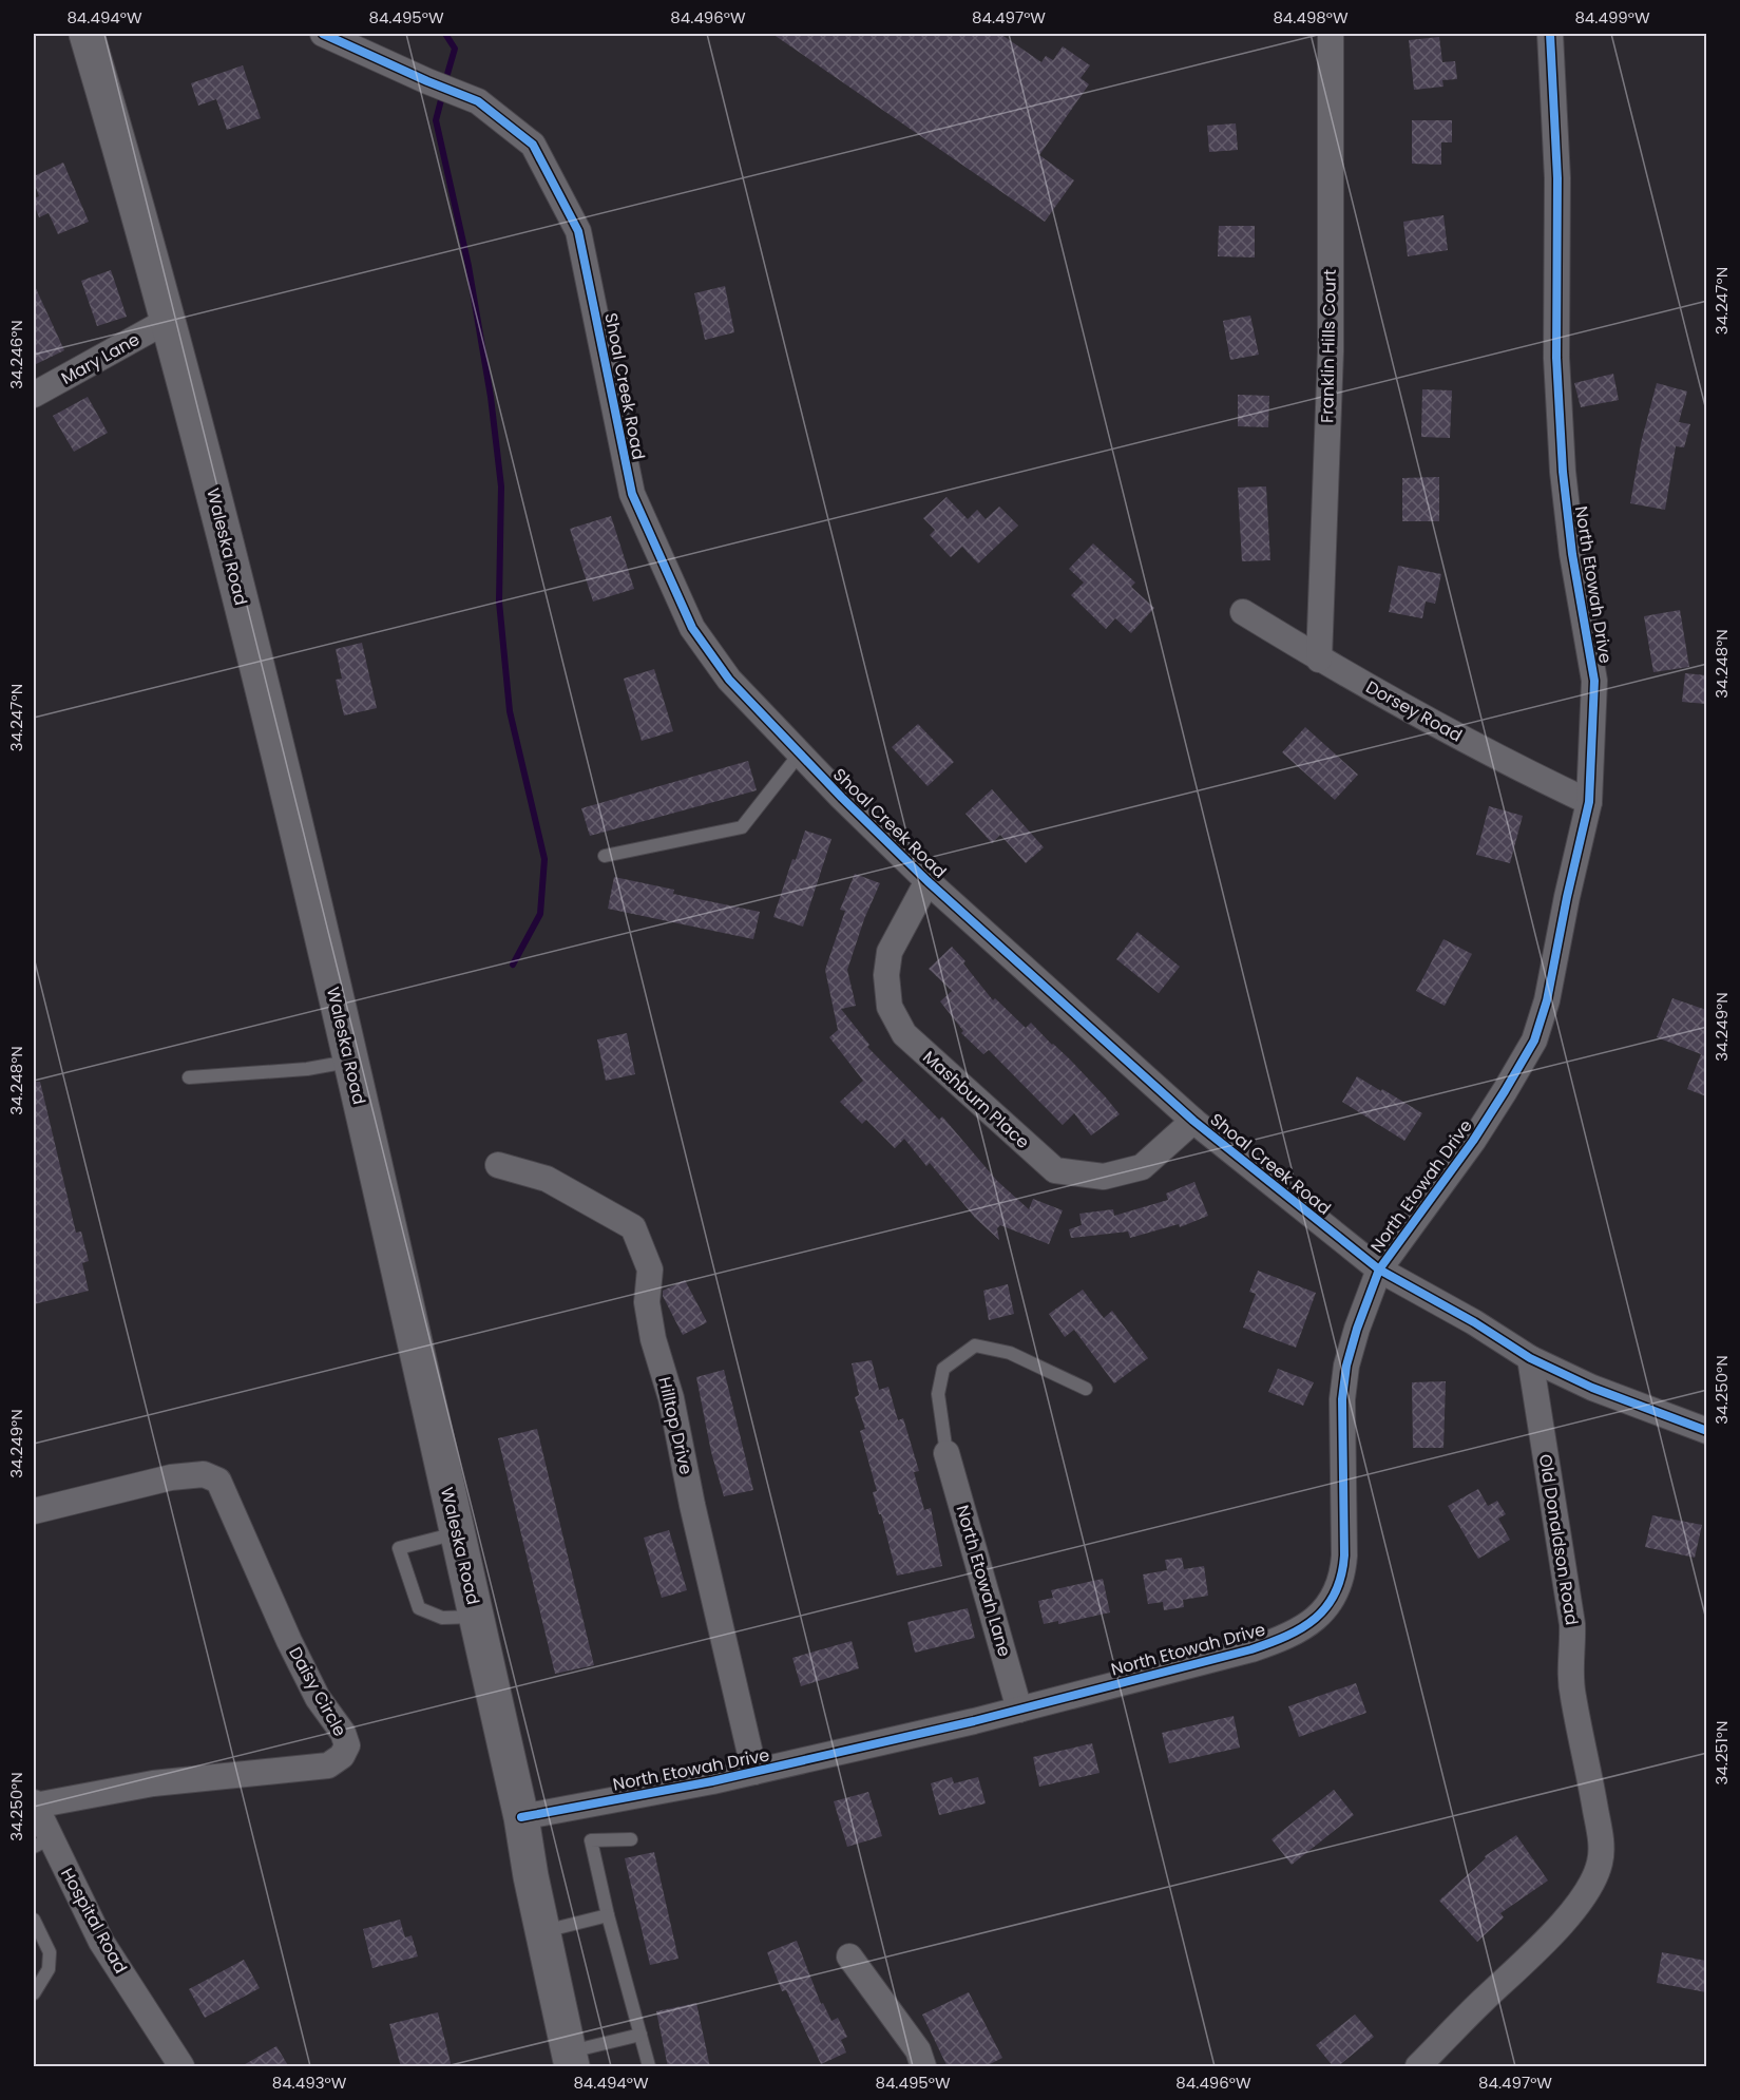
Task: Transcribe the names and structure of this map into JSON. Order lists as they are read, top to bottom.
{
  "streets": {
    "main road": ["Waleska Road"],
    "street": [
      "Franklin Hills Court",
      "Mary Lane",
      "Shoal Creek Road",
      "North Etowah Drive",
      "Dorsey Road",
      "Mashburn Place",
      "Hilltop Drive",
      "Old Donaldson Road",
      "North Etowah Lane",
      "Daisy Circle",
      "Hospital Road"
    ]
  },
  "crossings": [
    ["Franklin Hills Court", "Dorsey Road"],
    ["Mary Lane", "Waleska Road"],
    ["Shoal Creek Road", "North Etowah Drive"],
    ["Shoal Creek Road", "Mashburn Place"],
    ["Shoal Creek Road", "Old Donaldson Road"],
    ["Waleska Road", "North Etowah Drive"],
    ["North Etowah Drive", "Dorsey Road"],
    ["North Etowah Drive", "Hilltop Drive"],
    ["North Etowah Drive", "North Etowah Lane"],
    ["Daisy Circle", "Hospital Road"]
  ],
  "coordinates": [
    "84.494°W",
    "84.495°W",
    "84.496°W",
    "84.497°W",
    "84.498°W",
    "84.499°W",
    "34.247°N",
    "34.246°N",
    "34.248°N",
    "34.249°N",
    "34.250°N",
    "34.251°N",
    "84.493°W"
  ]
}
